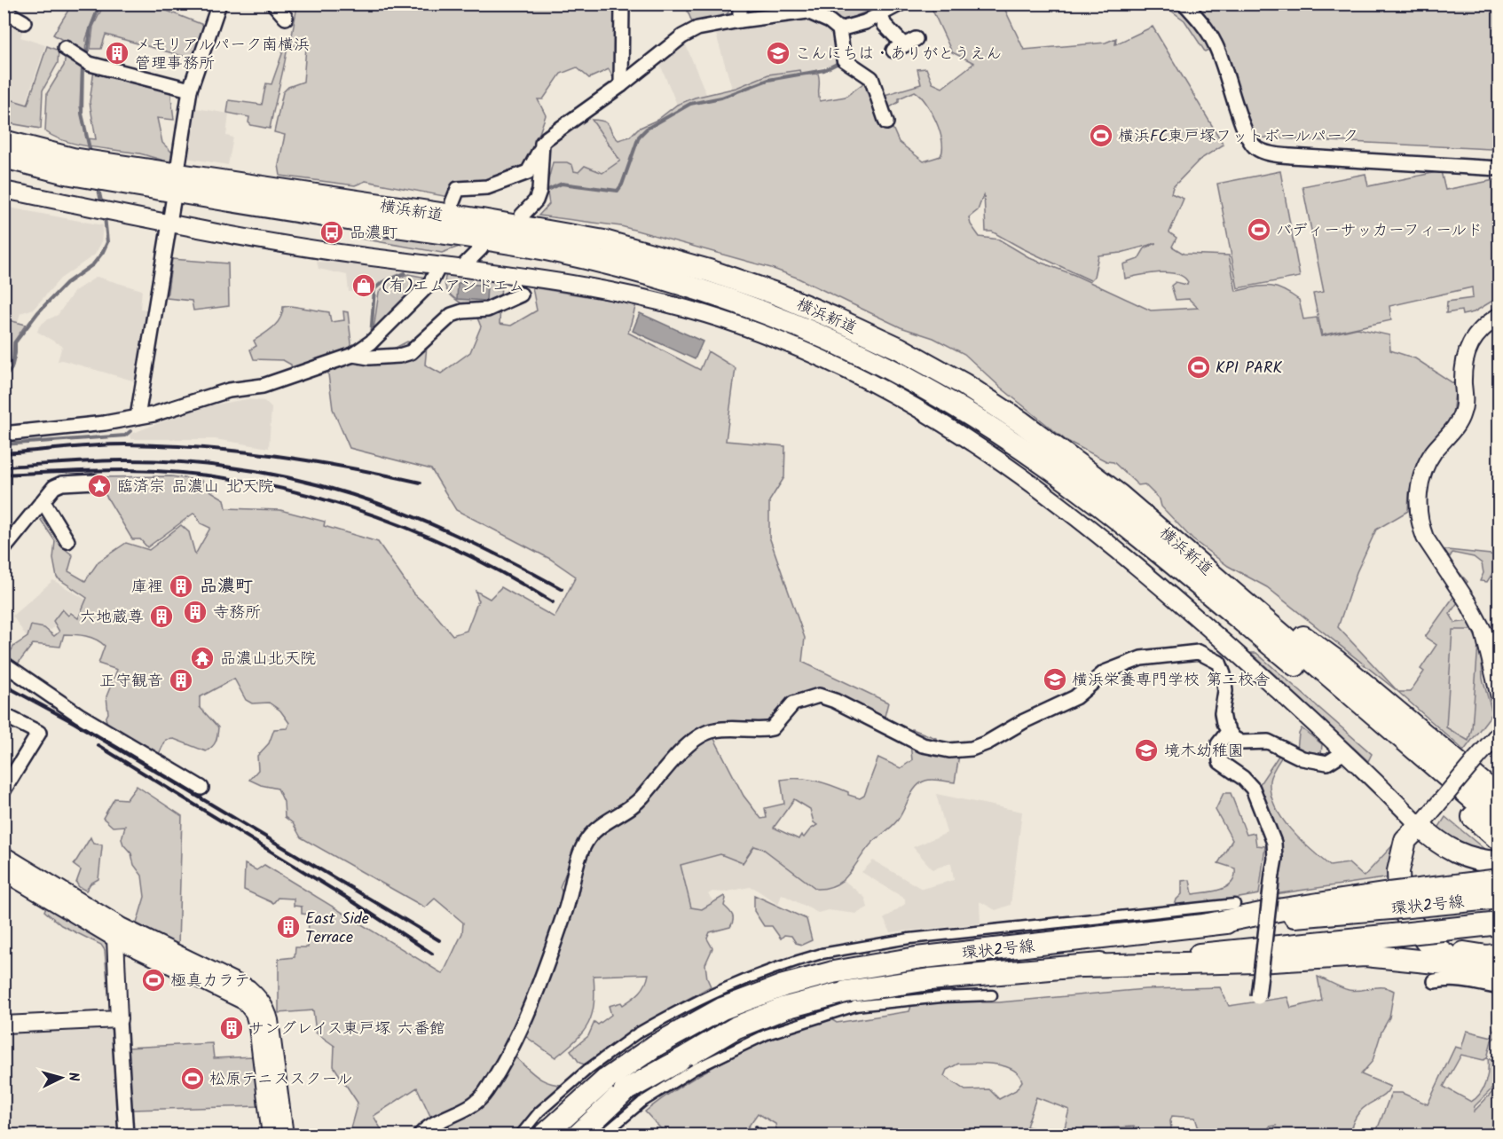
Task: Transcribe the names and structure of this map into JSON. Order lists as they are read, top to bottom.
{
  "streets": {
    "main road": ["横浜新道", "環状2号線"]
  },
  "districts": ["品濃町"],
  "places": {
    "building": [
      "メモリアルパーク南横浜 管理事務所",
      "庫裡",
      "寺務所",
      "六地蔵尊",
      "正守観音",
      "East Side Terrace",
      "サングレイス東戸塚 六番館"
    ],
    "school or university": ["こんにちは・ありがとうえん", "横浜栄養専門学校 第二校舎", "境木幼稚園"],
    "sports": [
      "横浜FC東戸塚フットボールパーク",
      "バディーサッカーフィールド",
      "KPI PARK",
      "極真カラテ",
      "松原テニススクール"
    ],
    "bus stop": ["品濃町"],
    "shop": ["(有)エムアンドエム"],
    "place": ["臨済宗 品濃山 北天院"],
    "temple": ["品濃山北天院"]
  },
  "north": "right"
}
